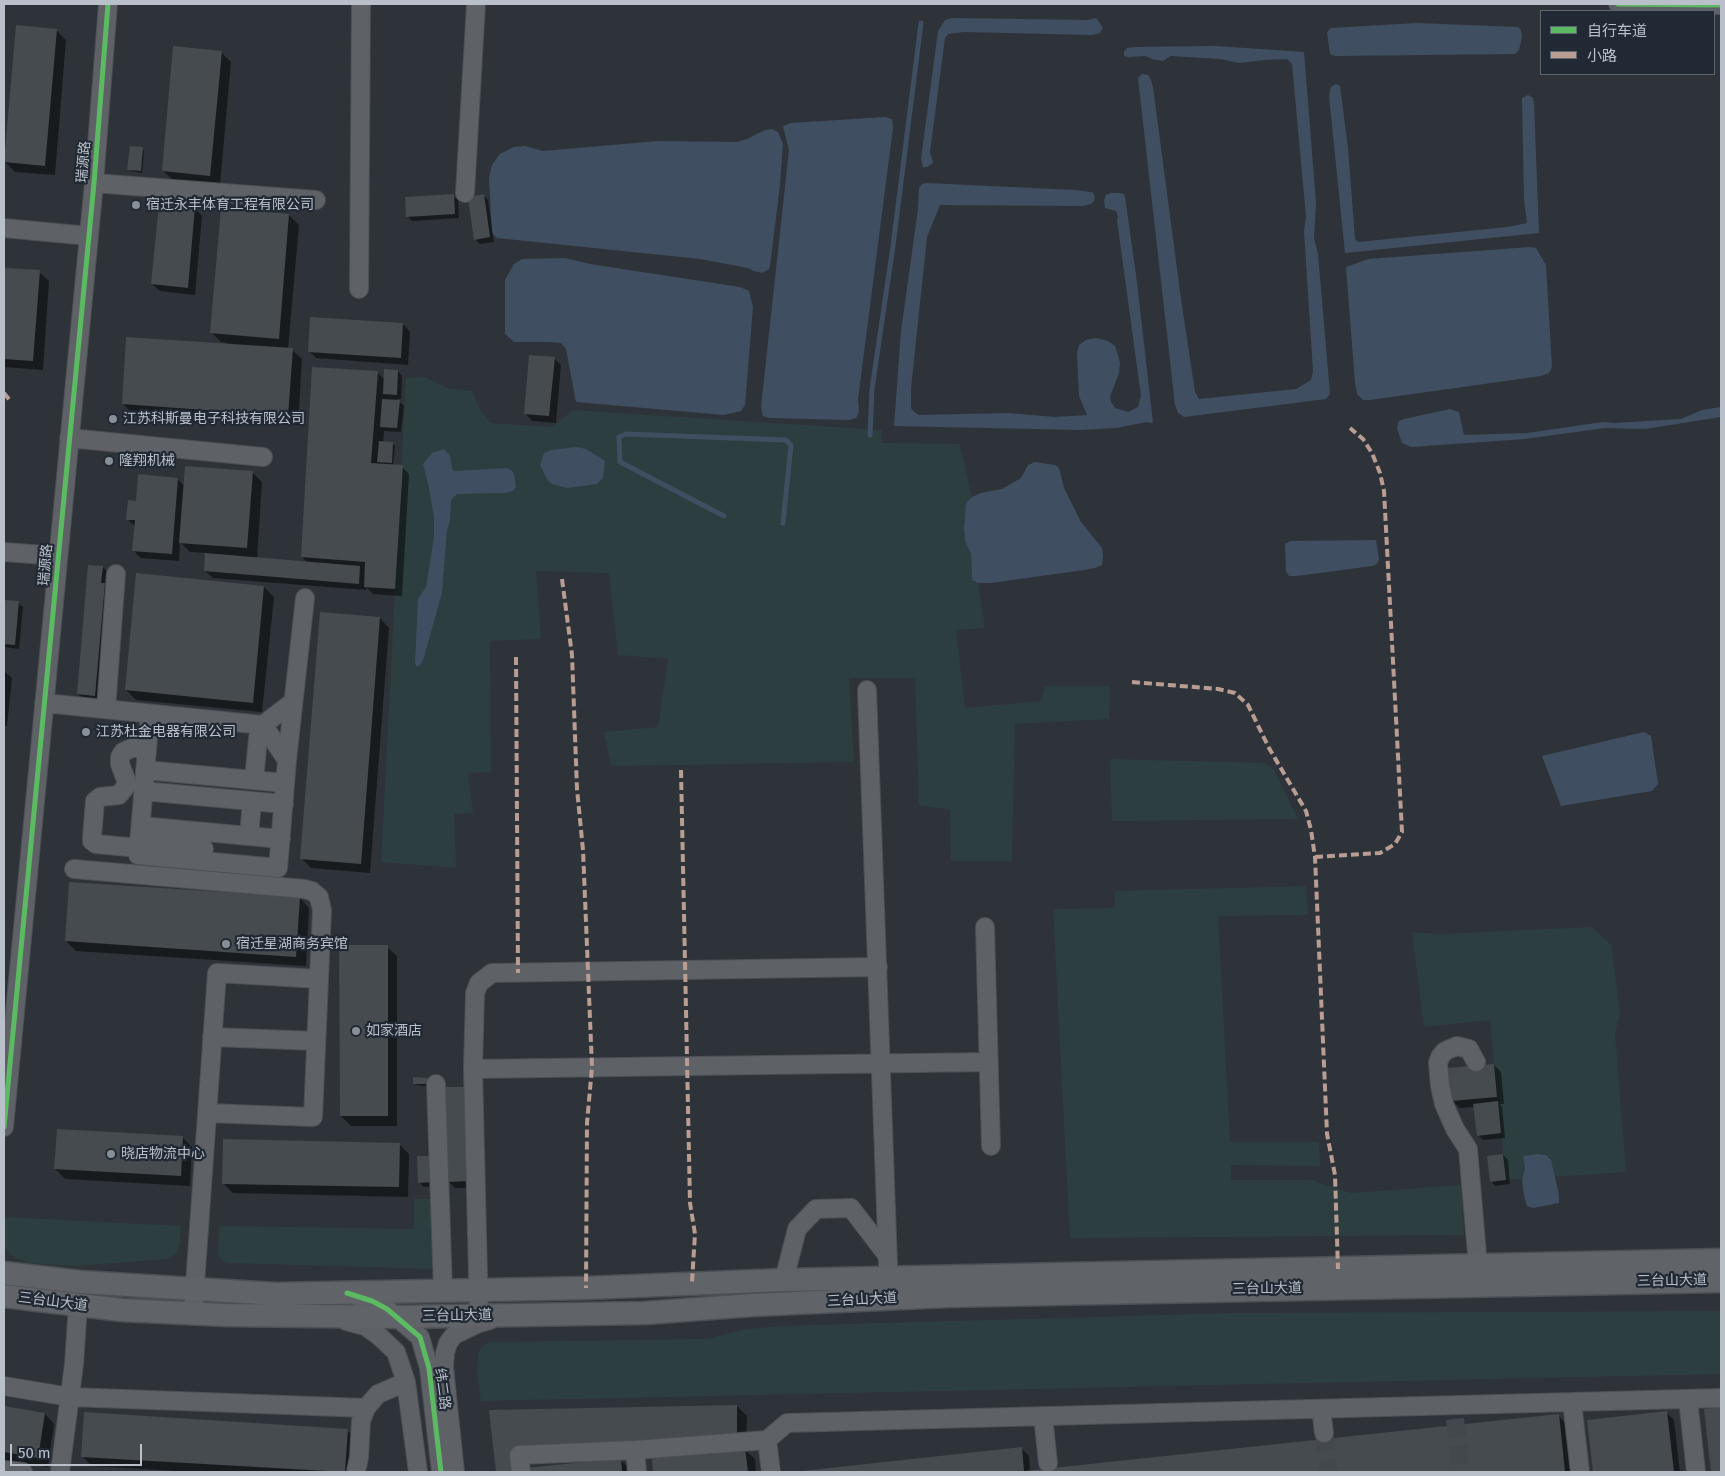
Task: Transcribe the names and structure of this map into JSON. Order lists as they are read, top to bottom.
{
  "streets": {
    "main road": ["三台山大道"],
    "street": ["瑞源路", "纬二路"]
  },
  "crossings": [
    ["三台山大道", "纬二路"]
  ],
  "places": [
    "宿迁永丰体育工程有限公司",
    "江苏科斯曼电子科技有限公司",
    "隆翔机械",
    "江苏杜金电器有限公司",
    "宿迁星湖商务宾馆",
    "如家酒店",
    "晓店物流中心"
  ],
  "legend": ["自行车道", "小路"],
  "scale_bar": "50 m"
}
